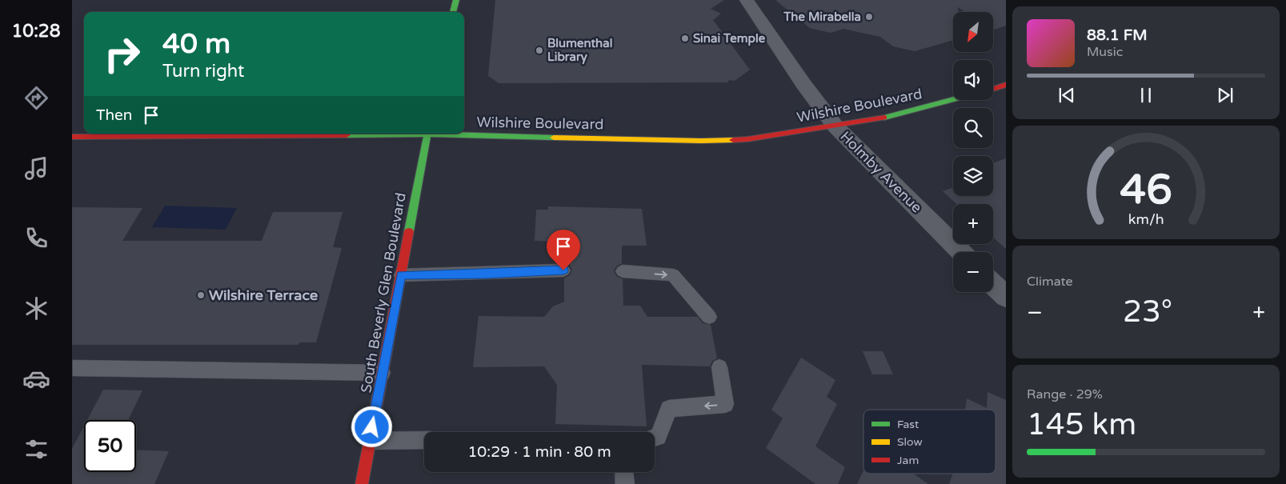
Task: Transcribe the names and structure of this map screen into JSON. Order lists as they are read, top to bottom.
{
  "streets": {
    "main road": ["Wilshire Boulevard", "South Beverly Glen Boulevard"],
    "street": ["Holmby Avenue"]
  },
  "crossings": [
    ["Wilshire Boulevard", "Holmby Avenue"]
  ],
  "places": [
    "The Mirabella",
    "Sinai Temple",
    "Blumenthal Library",
    "Wilshire Terrace"
  ],
  "legend": ["Fast", "Slow", "Jam"],
  "north": "bottom left",
  "page": {
    "tabs": "10:28",
    "map_buttons": ["+", "−"],
    "turn": ["40 m", "Turn right"],
    "song": ["88.1 FM", "Music"],
    "then": "Then",
    "tile": [
      "Climate",
      ["Range · 29%", "145 km"]
    ],
    "heat": ["−", "23°", "+"],
    "limit": "50",
    "trip": "10:29 · 1 min · 80 m",
    "gauge": ["46", "km/h"]
  }
}
